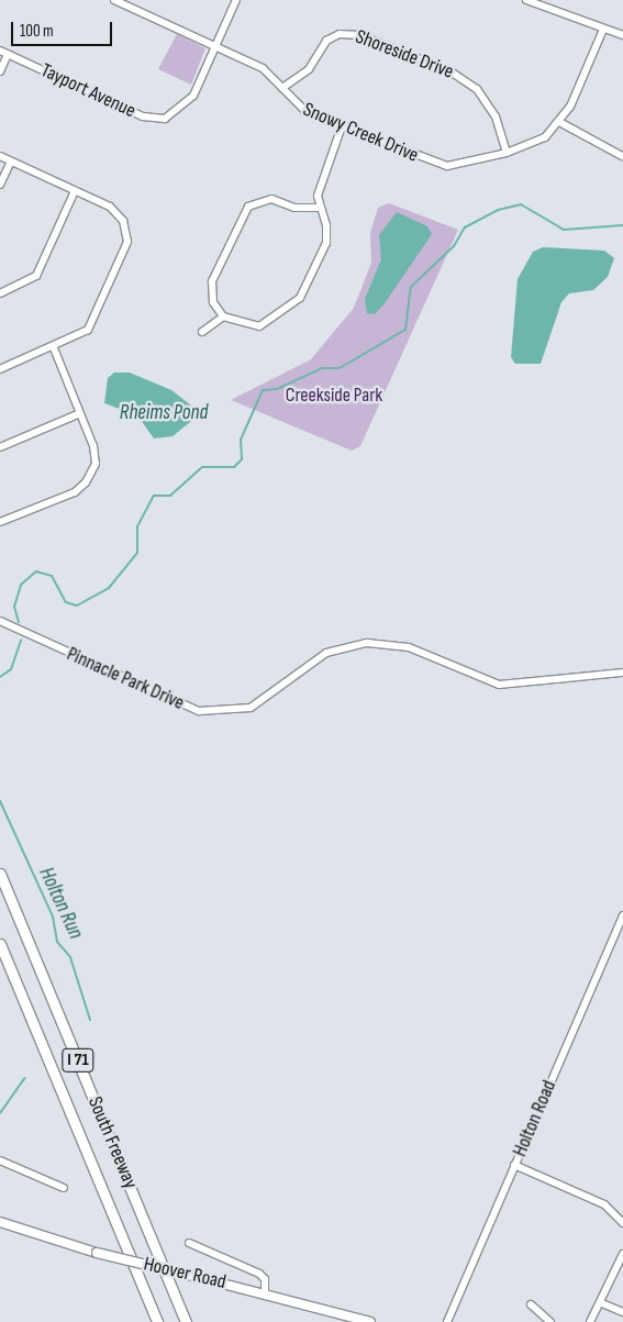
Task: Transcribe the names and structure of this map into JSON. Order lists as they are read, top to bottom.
{
  "streets": {
    "highway": ["I 71", "South Freeway"],
    "main road": ["Hoover Road"],
    "street": [
      "Shoreside Drive",
      "Tayport Avenue",
      "Snowy Creek Drive",
      "Pinnacle Park Drive",
      "Holton Road"
    ]
  },
  "crossings": [
    ["Shoreside Drive", "Snowy Creek Drive"],
    ["Tayport Avenue", "Snowy Creek Drive"]
  ],
  "water": ["Rheims Pond", "Holton Run"],
  "parks": ["Creekside Park"],
  "scale_bar": "100 m"
}
